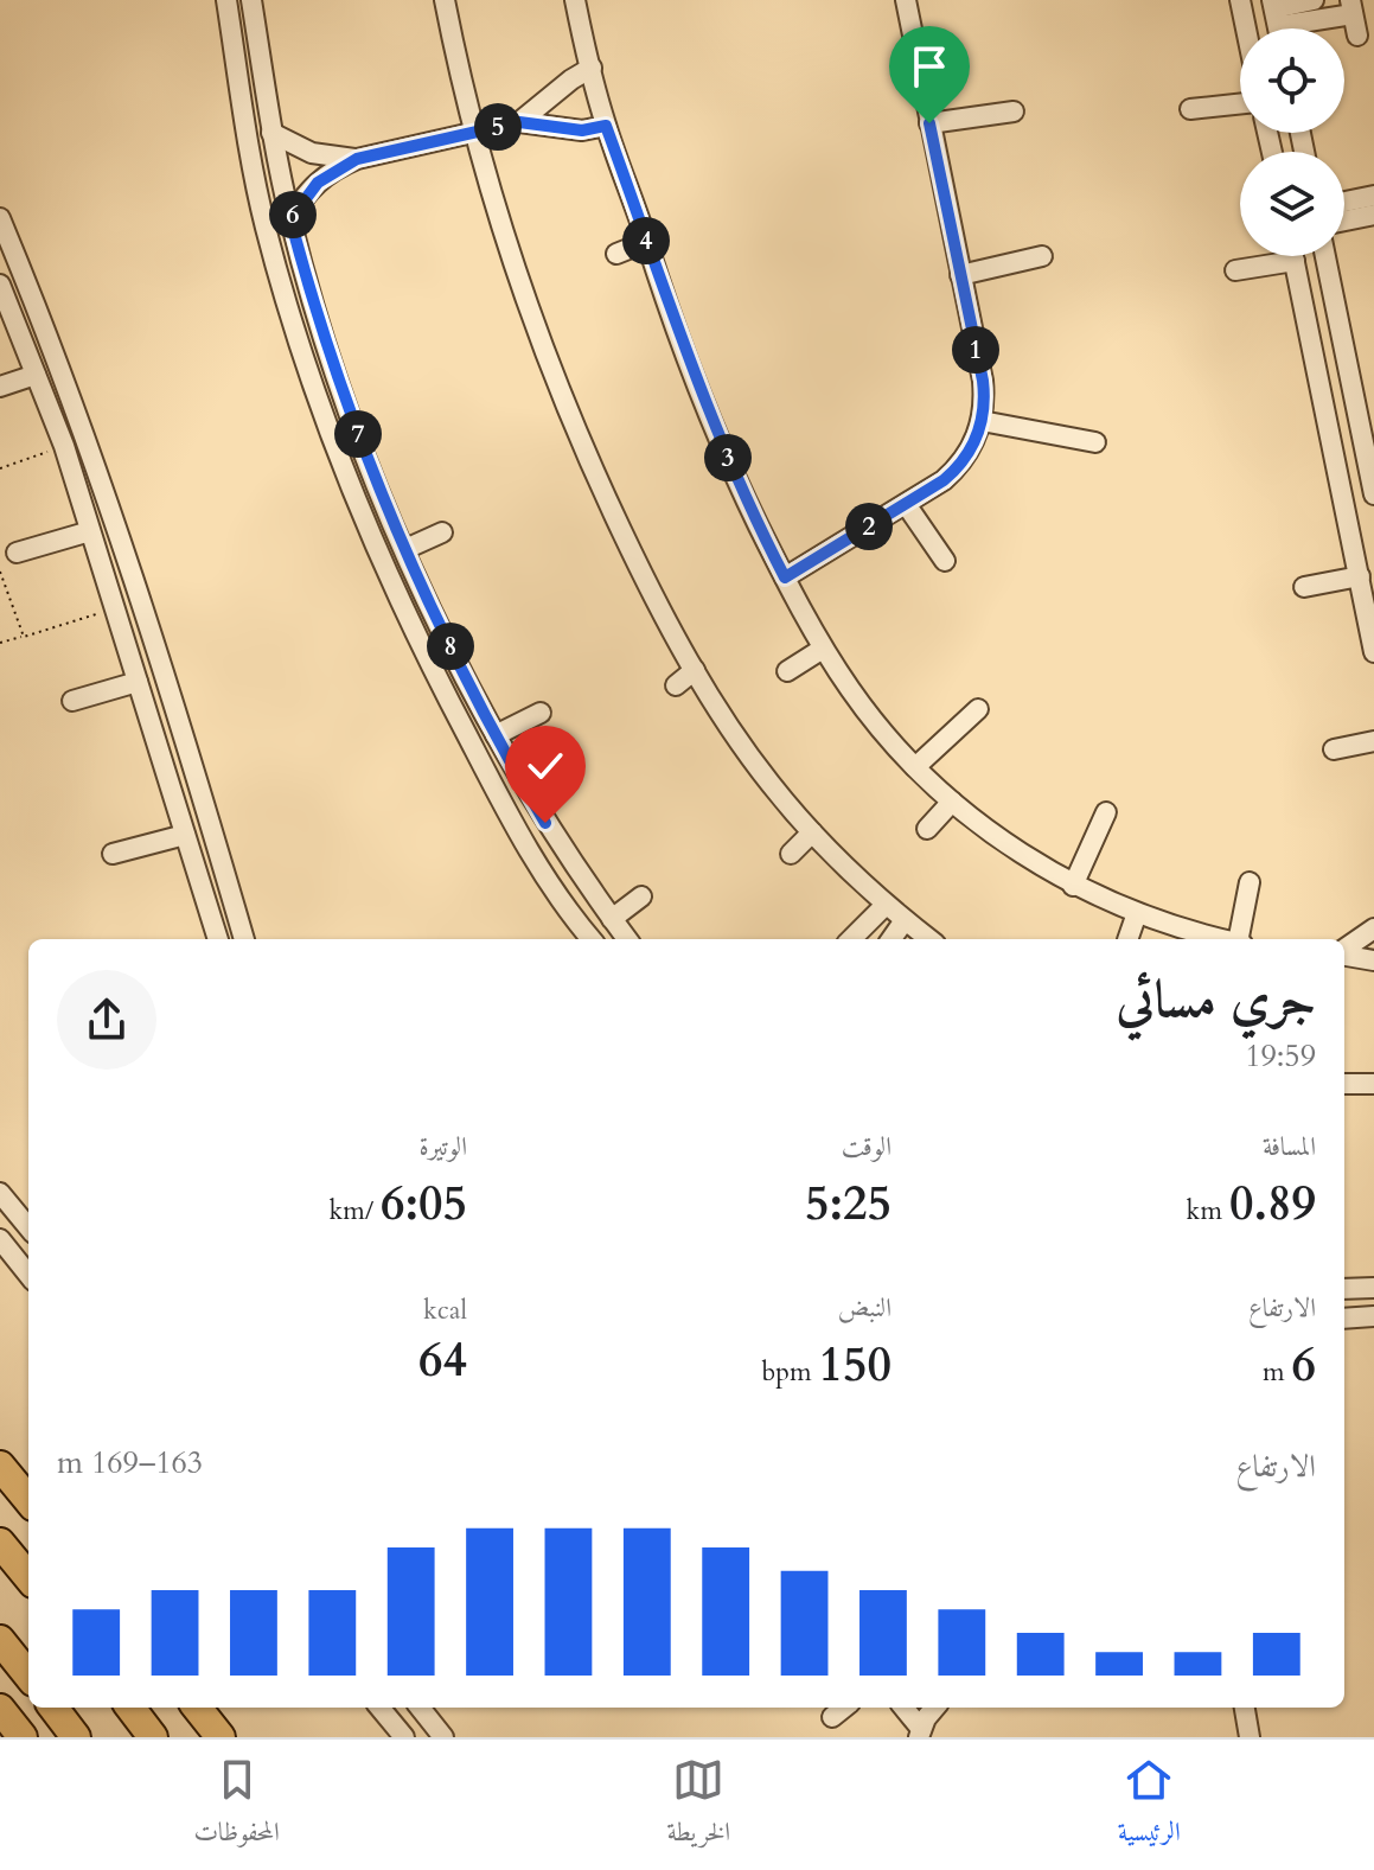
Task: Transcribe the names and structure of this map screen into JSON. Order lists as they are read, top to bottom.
{
  "page": {
    "pins": [
      "5",
      "6",
      "4",
      "1",
      "7",
      "3",
      "2",
      "8"
    ],
    "heading": ["جري مسائي", "19:59"],
    "stats": [
      ["المسافة", "0.89 km"],
      ["الوقت", "5:25"],
      ["الوتيرة", "6:05 /km"],
      ["الارتفاع", "6 m"],
      ["النبض", "150 bpm"],
      ["kcal", "64"]
    ],
    "chart": ["الارتفاع", "163–169 m"],
    "tabs": ["الرئيسية", "الخريطة", "المحفوظات"]
  }
}
